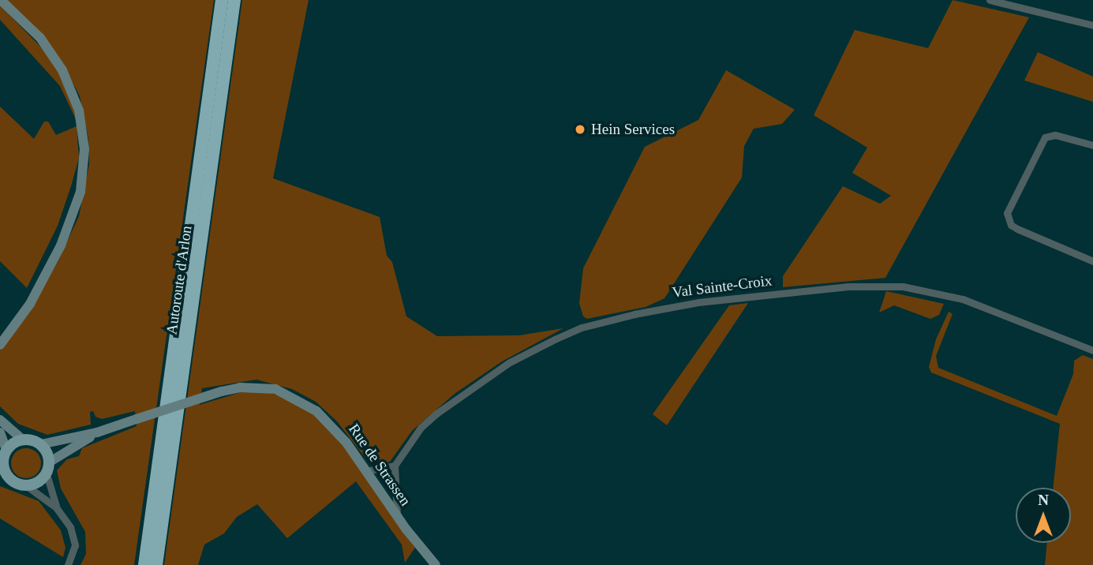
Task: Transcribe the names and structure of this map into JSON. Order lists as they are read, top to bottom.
{
  "streets": {
    "highway": ["Autoroute d'Arlon"],
    "main road": ["Rue de Strassen"],
    "street": ["Val Sainte-Croix"]
  },
  "places": ["Hein Services"],
  "north": "top"
}
